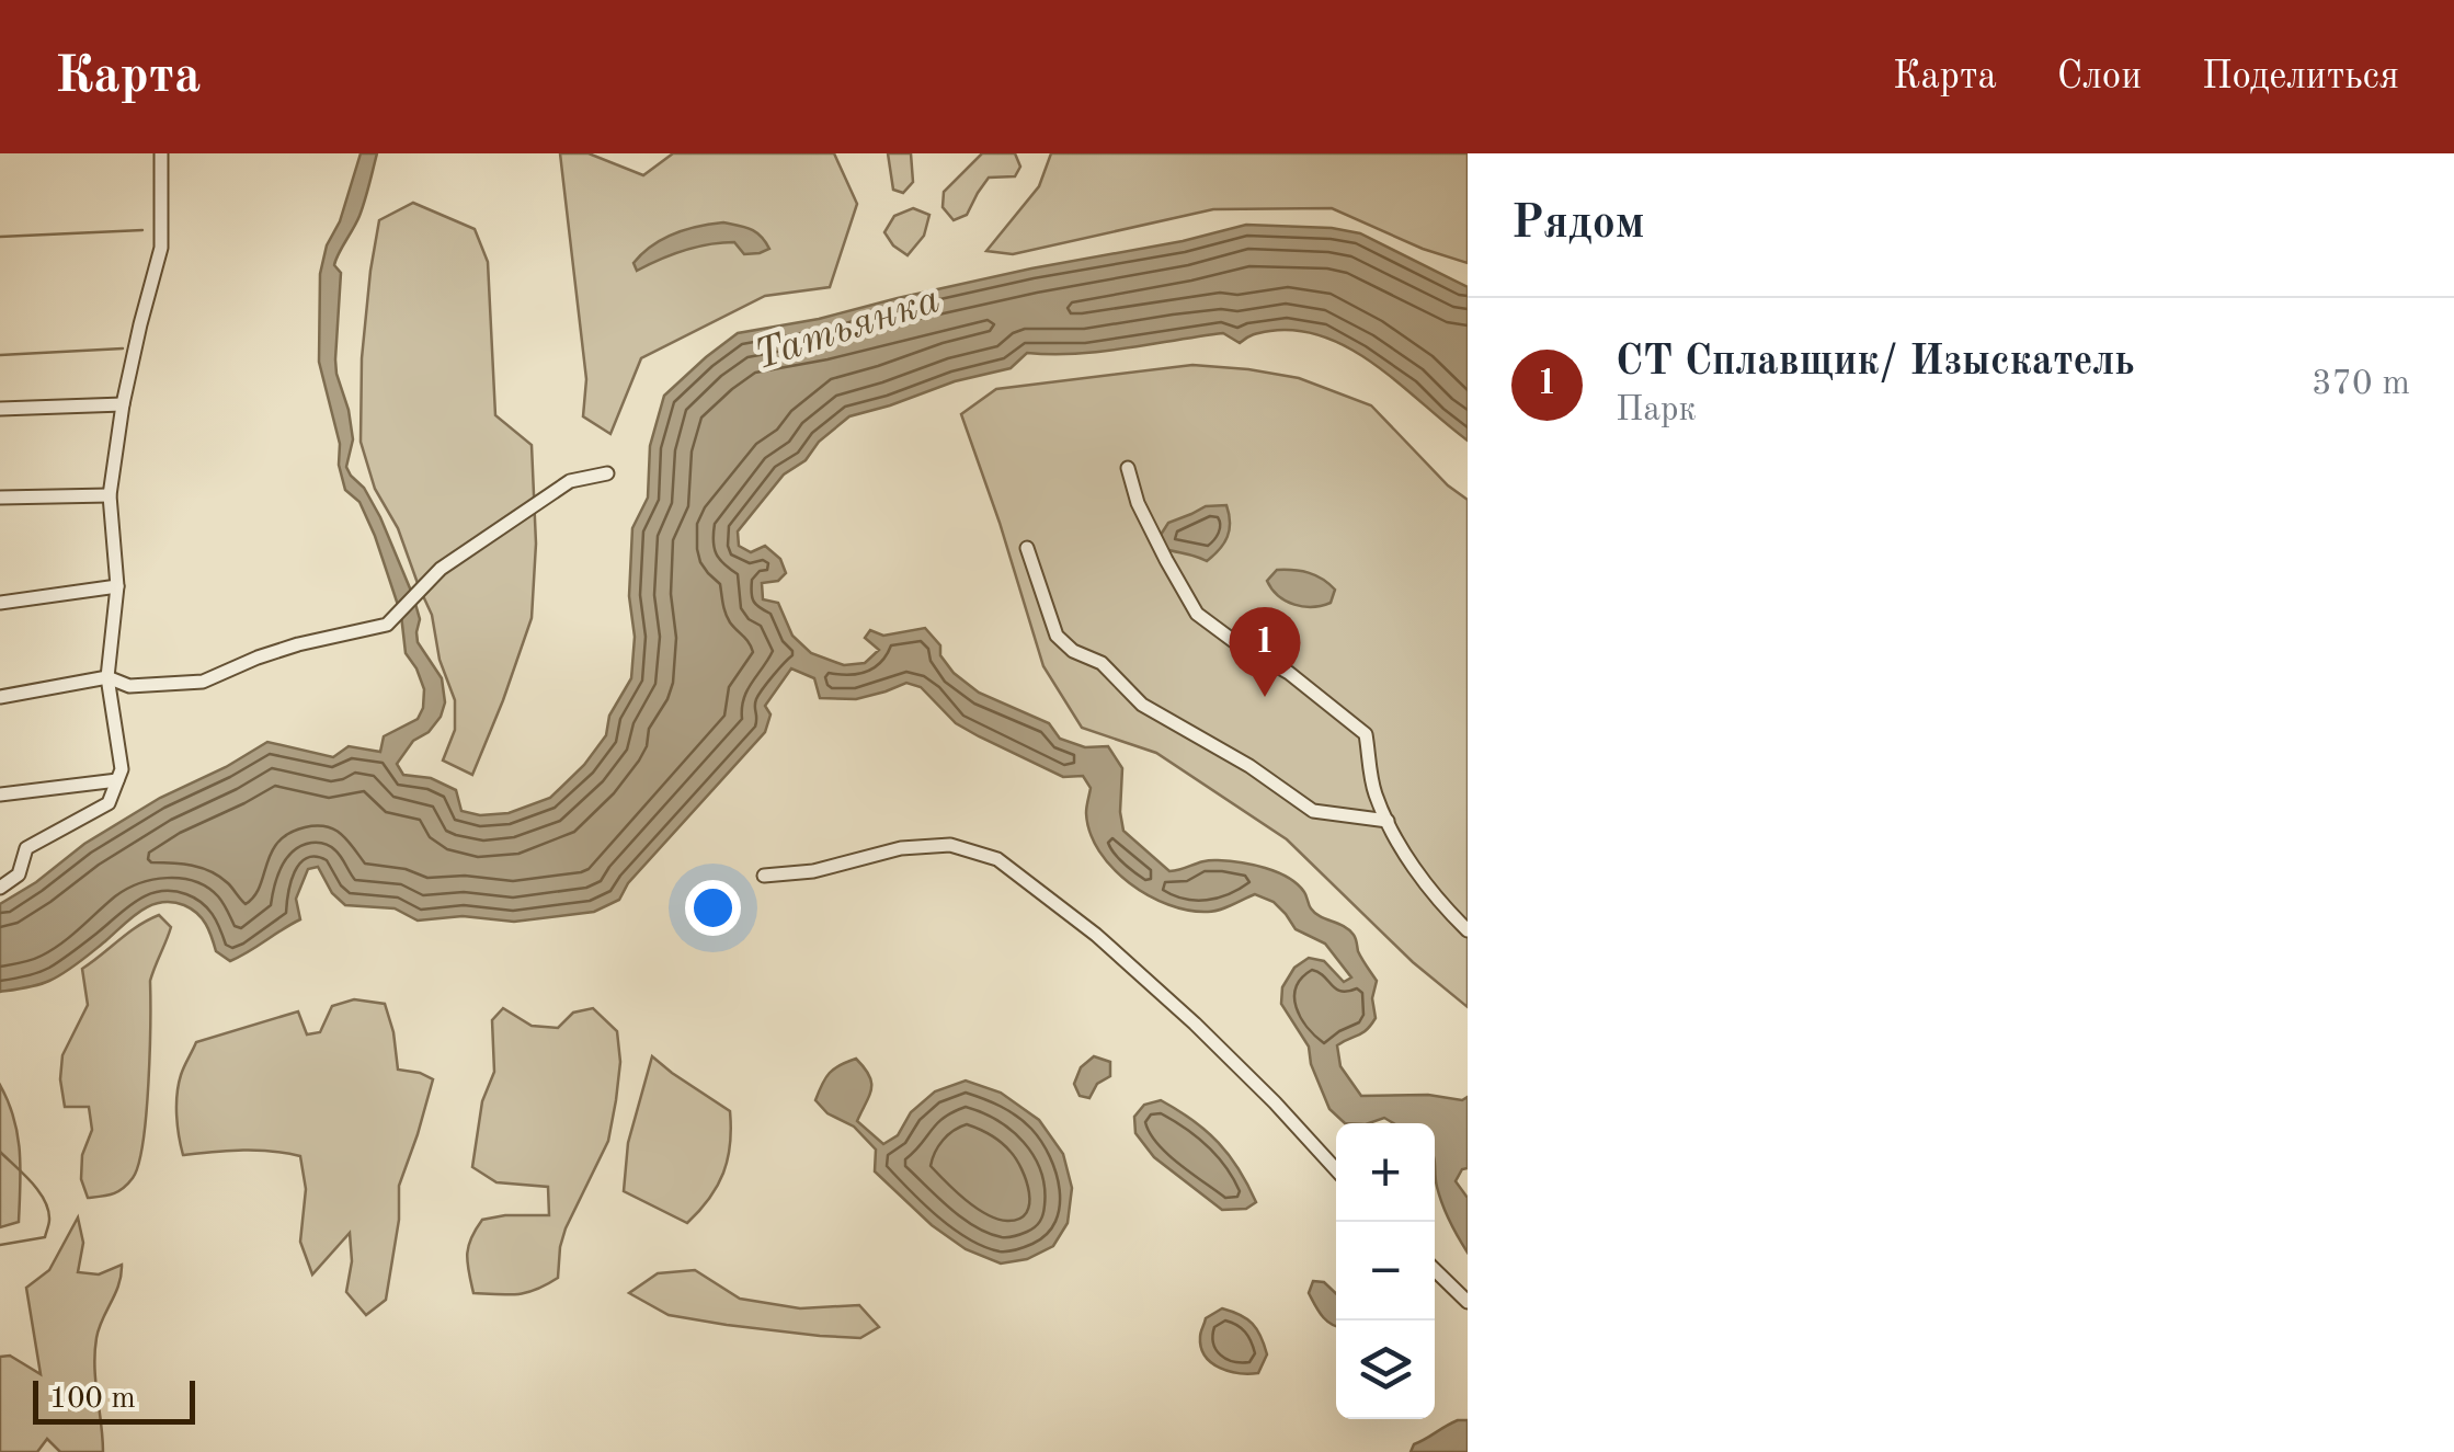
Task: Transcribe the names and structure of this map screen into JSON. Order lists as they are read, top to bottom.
{
  "water": ["Татьянка"],
  "scale_bar": "100 m",
  "page": {
    "header": "Карта",
    "nav": ["Карта", "Слои", "Поделиться"],
    "heading": "Рядом",
    "list": [
      {
        "mark": "1",
        "name": "СТ Сплавщик/ Изыскатель",
        "note": "Парк",
        "value": "370 m"
      }
    ],
    "pins": "1",
    "map_buttons": ["+", "−"],
    "scale": "100 m"
  }
}
